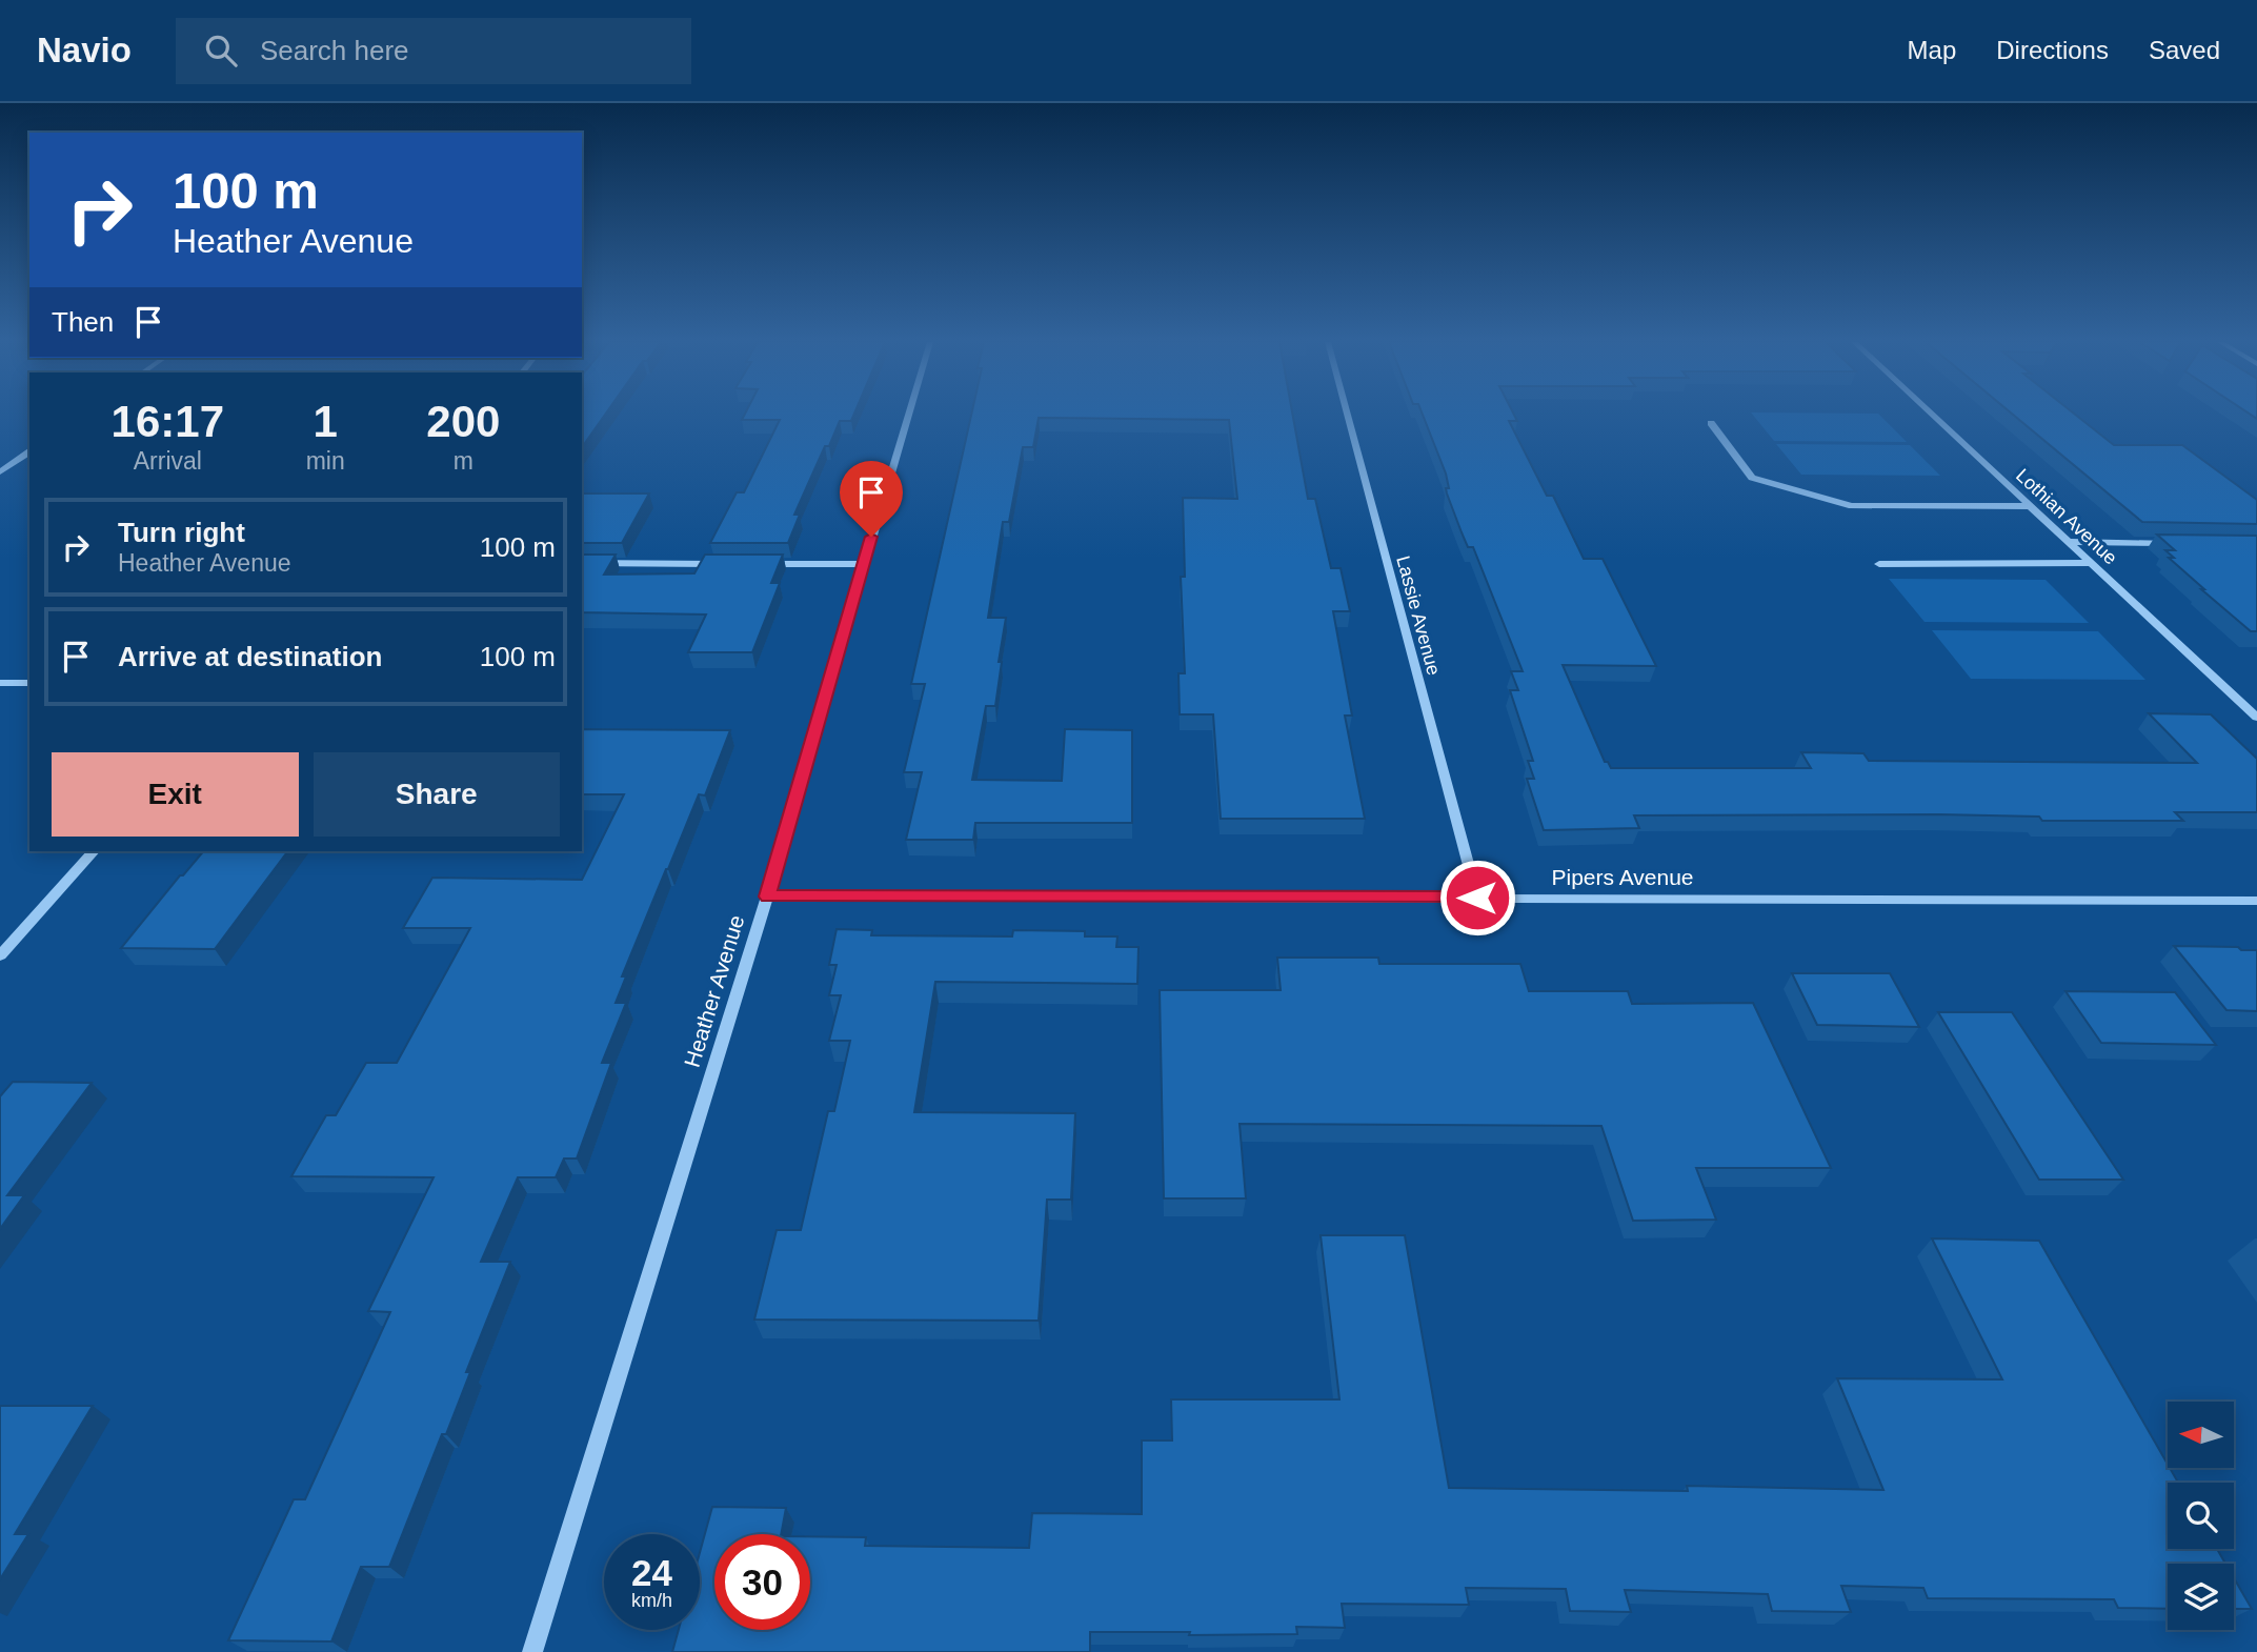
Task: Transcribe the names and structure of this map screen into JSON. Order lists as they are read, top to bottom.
{
  "streets": {
    "street": [
      "Lothian Avenue",
      "Lassie Avenue",
      "Pipers Avenue",
      "Heather Avenue"
    ]
  },
  "crossings": [
    ["Lassie Avenue", "Pipers Avenue"],
    ["Pipers Avenue", "Heather Avenue"]
  ],
  "north": "left",
  "page": {
    "header": "Navio",
    "search": "Search here",
    "nav": ["Map", "Directions", "Saved"],
    "turn": ["100 m", "Heather Avenue"],
    "then": "Then",
    "eta": [
      "16:17",
      "Arrival",
      "1",
      "min",
      "200",
      "m"
    ],
    "list": [
      {
        "name": "Turn right",
        "note": "Heather Avenue",
        "value": "100 m"
      },
      {
        "name": "Arrive at destination",
        "value": "100 m"
      }
    ],
    "buttons": ["Exit", "Share"],
    "speed": "24 km/h",
    "limit": "30"
  }
}
